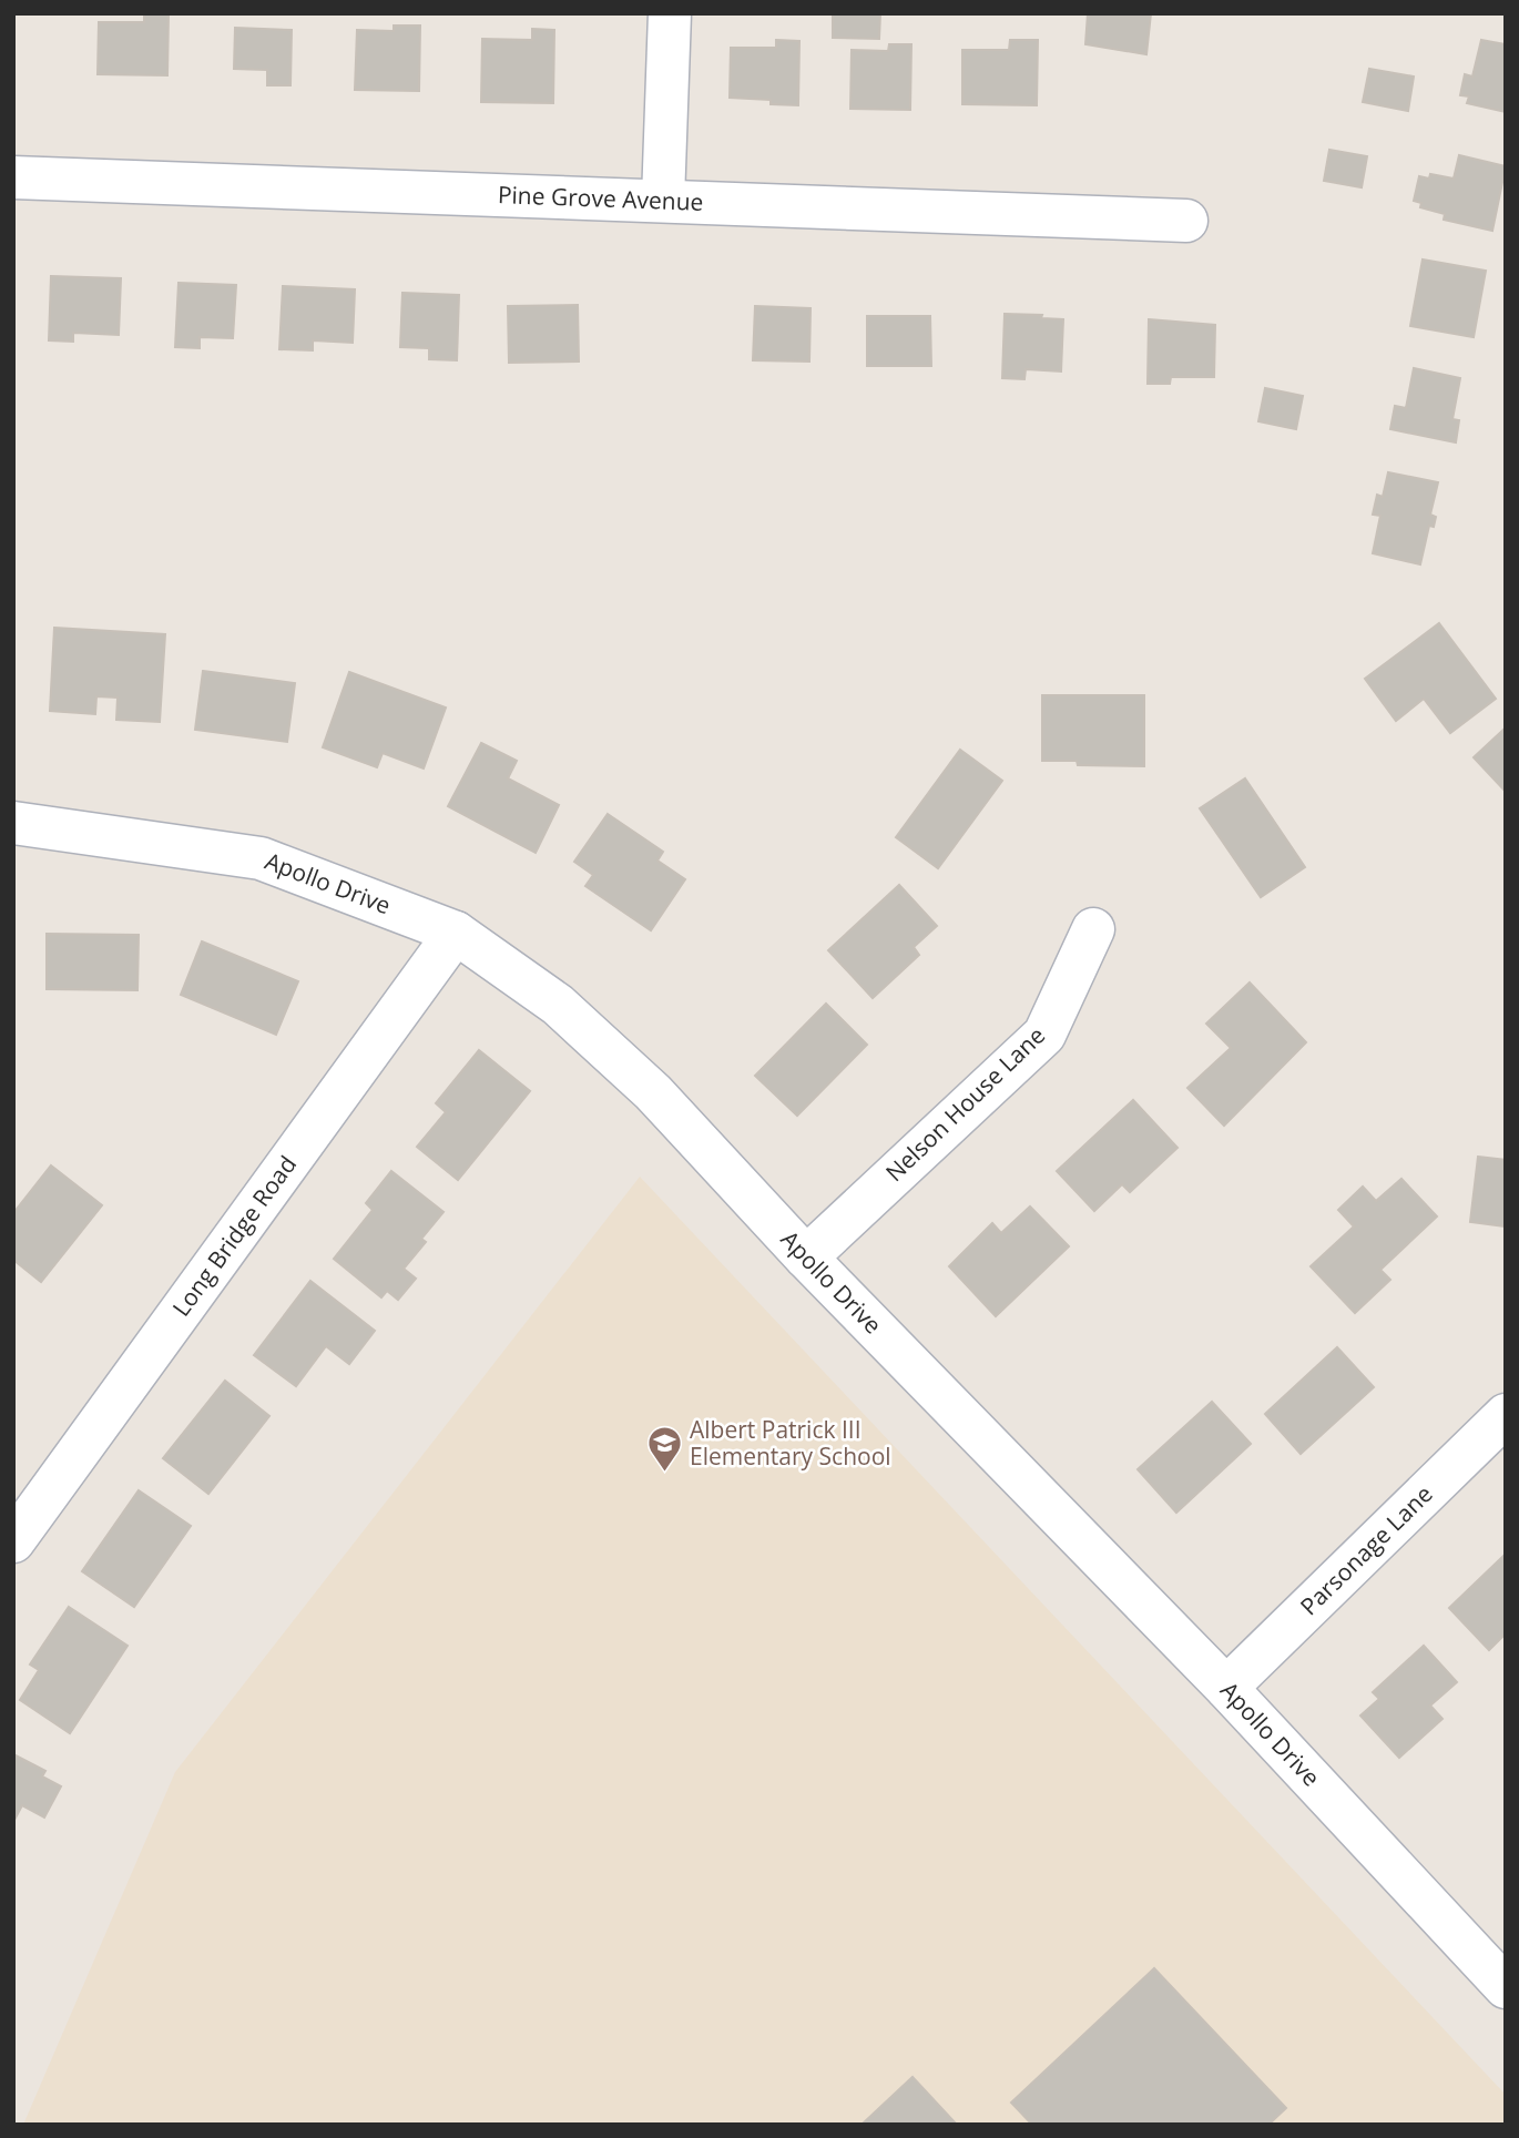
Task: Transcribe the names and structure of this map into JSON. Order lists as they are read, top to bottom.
{
  "streets": {
    "street": [
      "Pine Grove Avenue",
      "Apollo Drive",
      "Nelson House Lane",
      "Long Bridge Road",
      "Parsonage Lane"
    ]
  },
  "crossings": [
    ["Apollo Drive", "Nelson House Lane"],
    ["Apollo Drive", "Long Bridge Road"],
    ["Apollo Drive", "Parsonage Lane"]
  ],
  "places": {
    "school or university": ["Albert Patrick III Elementary School"]
  }
}
